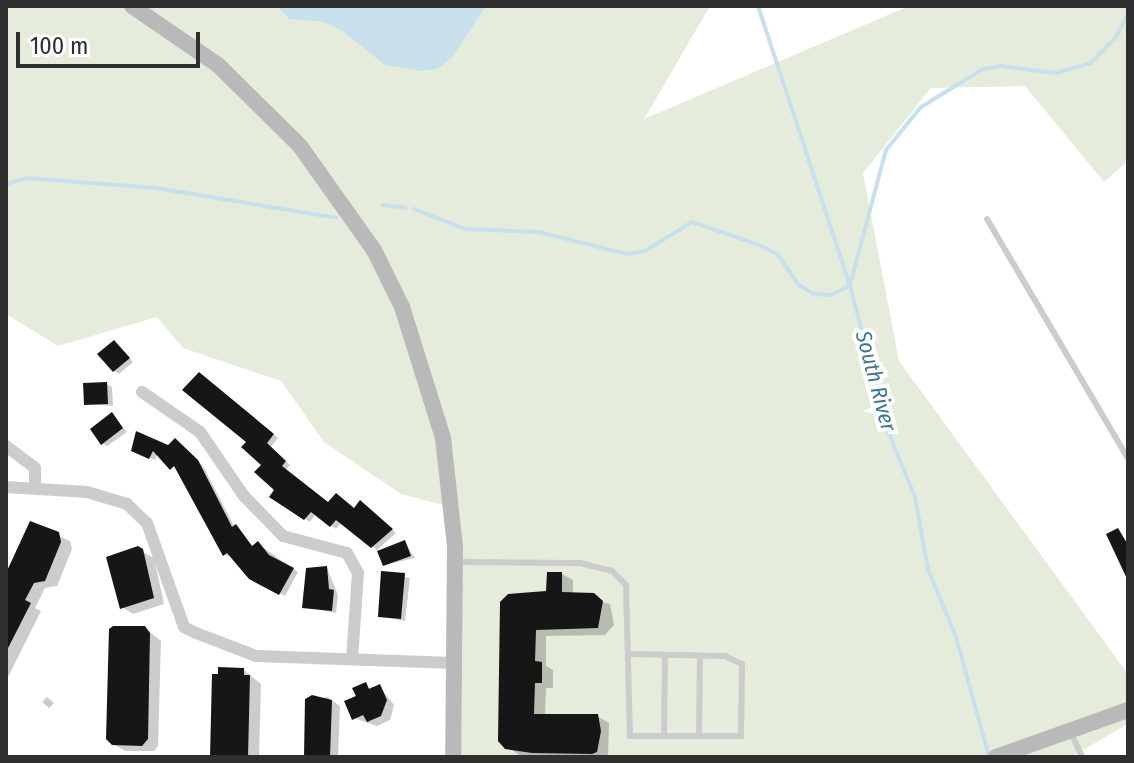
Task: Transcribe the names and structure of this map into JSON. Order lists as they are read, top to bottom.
{
  "water": ["South River"],
  "scale_bar": "100 m"
}
